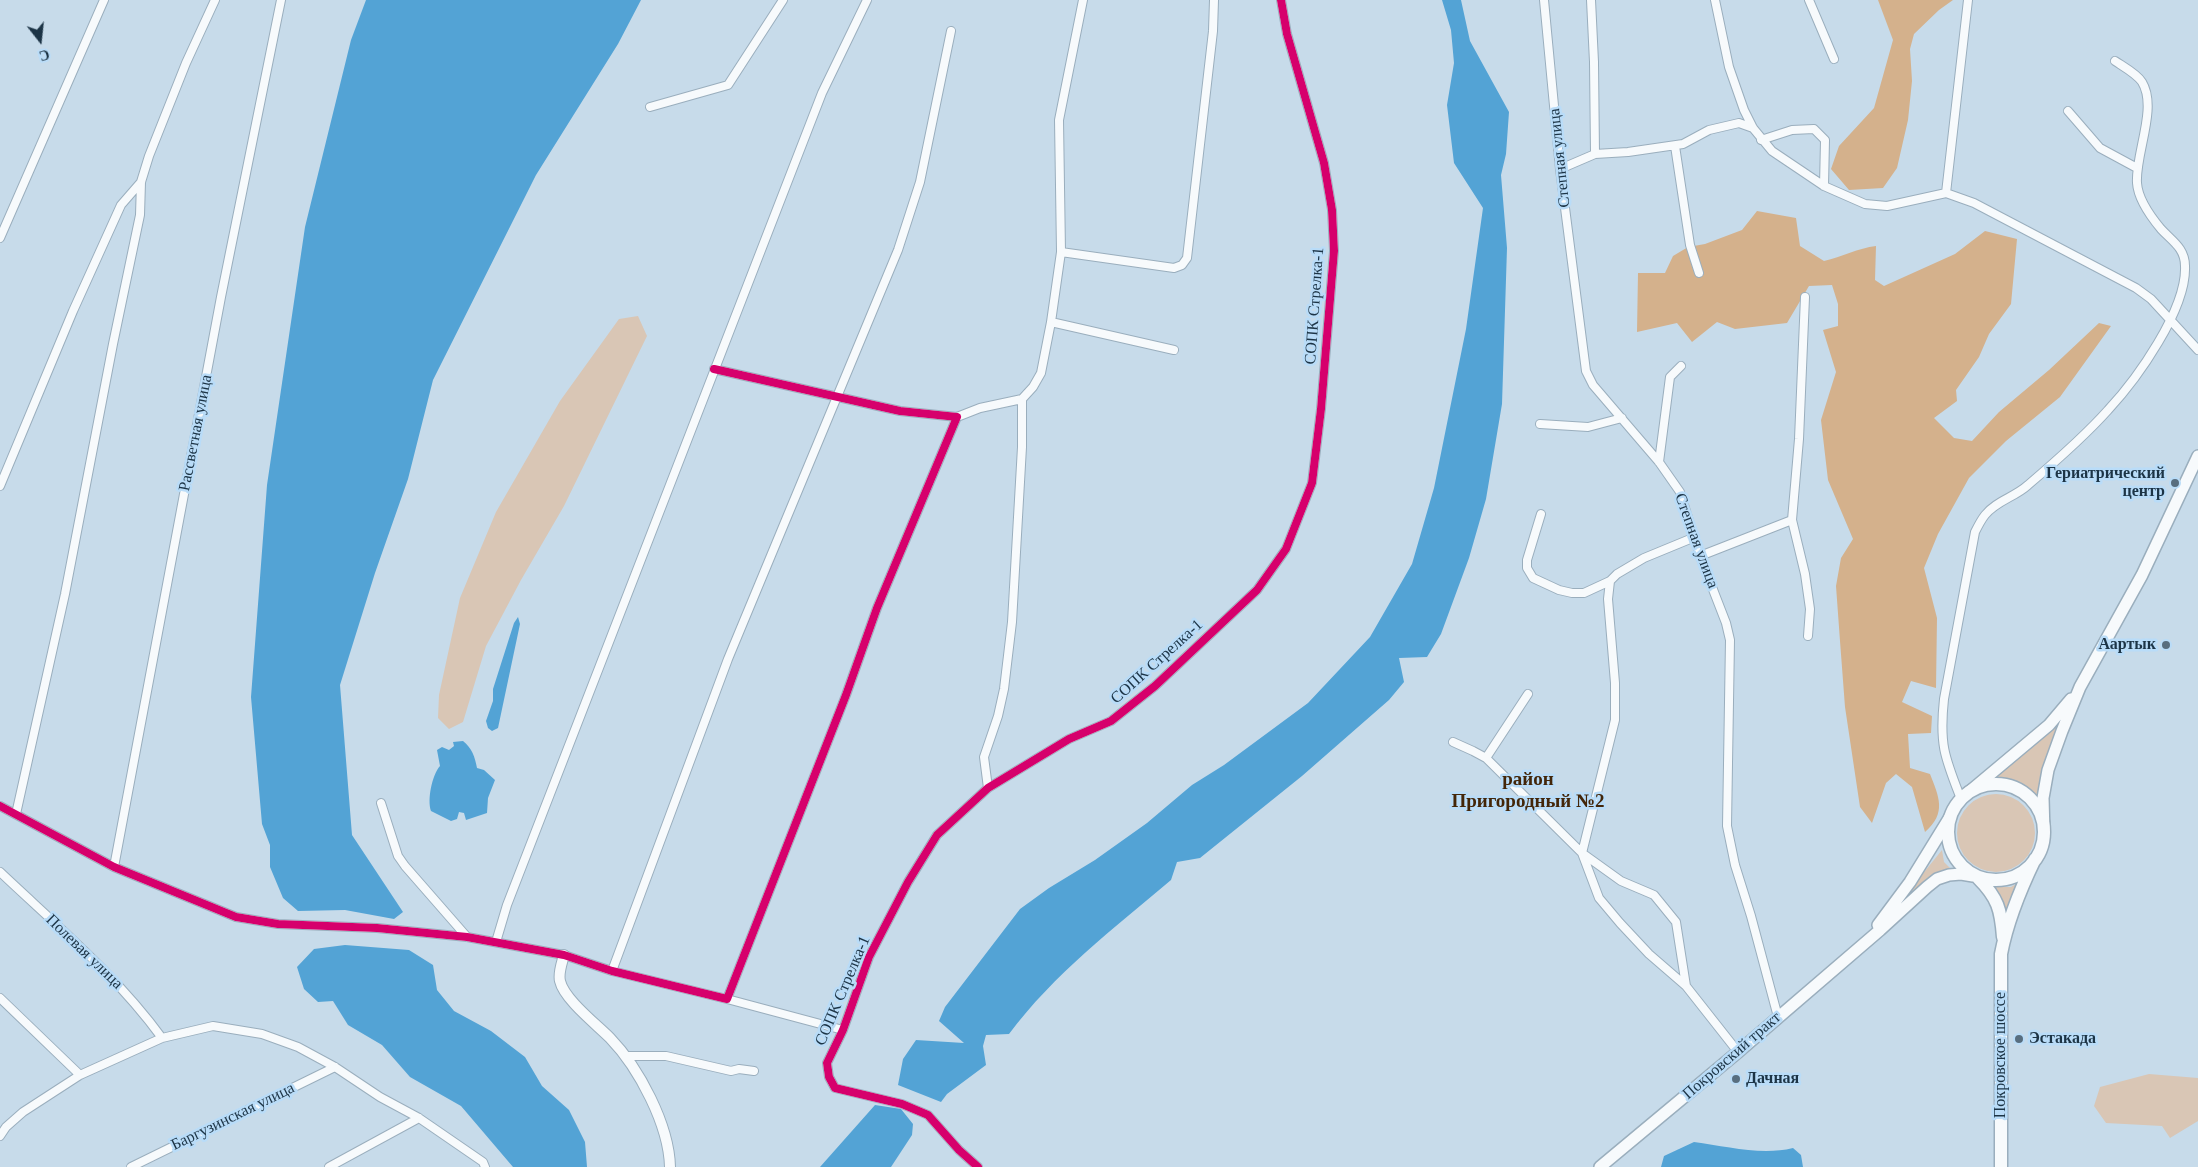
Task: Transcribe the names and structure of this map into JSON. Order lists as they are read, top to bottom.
{
  "streets": {
    "main road": ["Покровское шоссе", "Покровский тракт"],
    "street": [
      "Степная улица",
      "СОПК Стрелка-1",
      "Рассветная улица",
      "Полевая улица",
      "Баргузинская улица"
    ]
  },
  "crossings": [
    ["Степная улица", "Покровский тракт"]
  ],
  "districts": ["район Пригородный №2"],
  "places": [
    "Гериатрический центр",
    "Аартык",
    "Эстакада",
    "Дачная"
  ],
  "north": "bottom"
}
